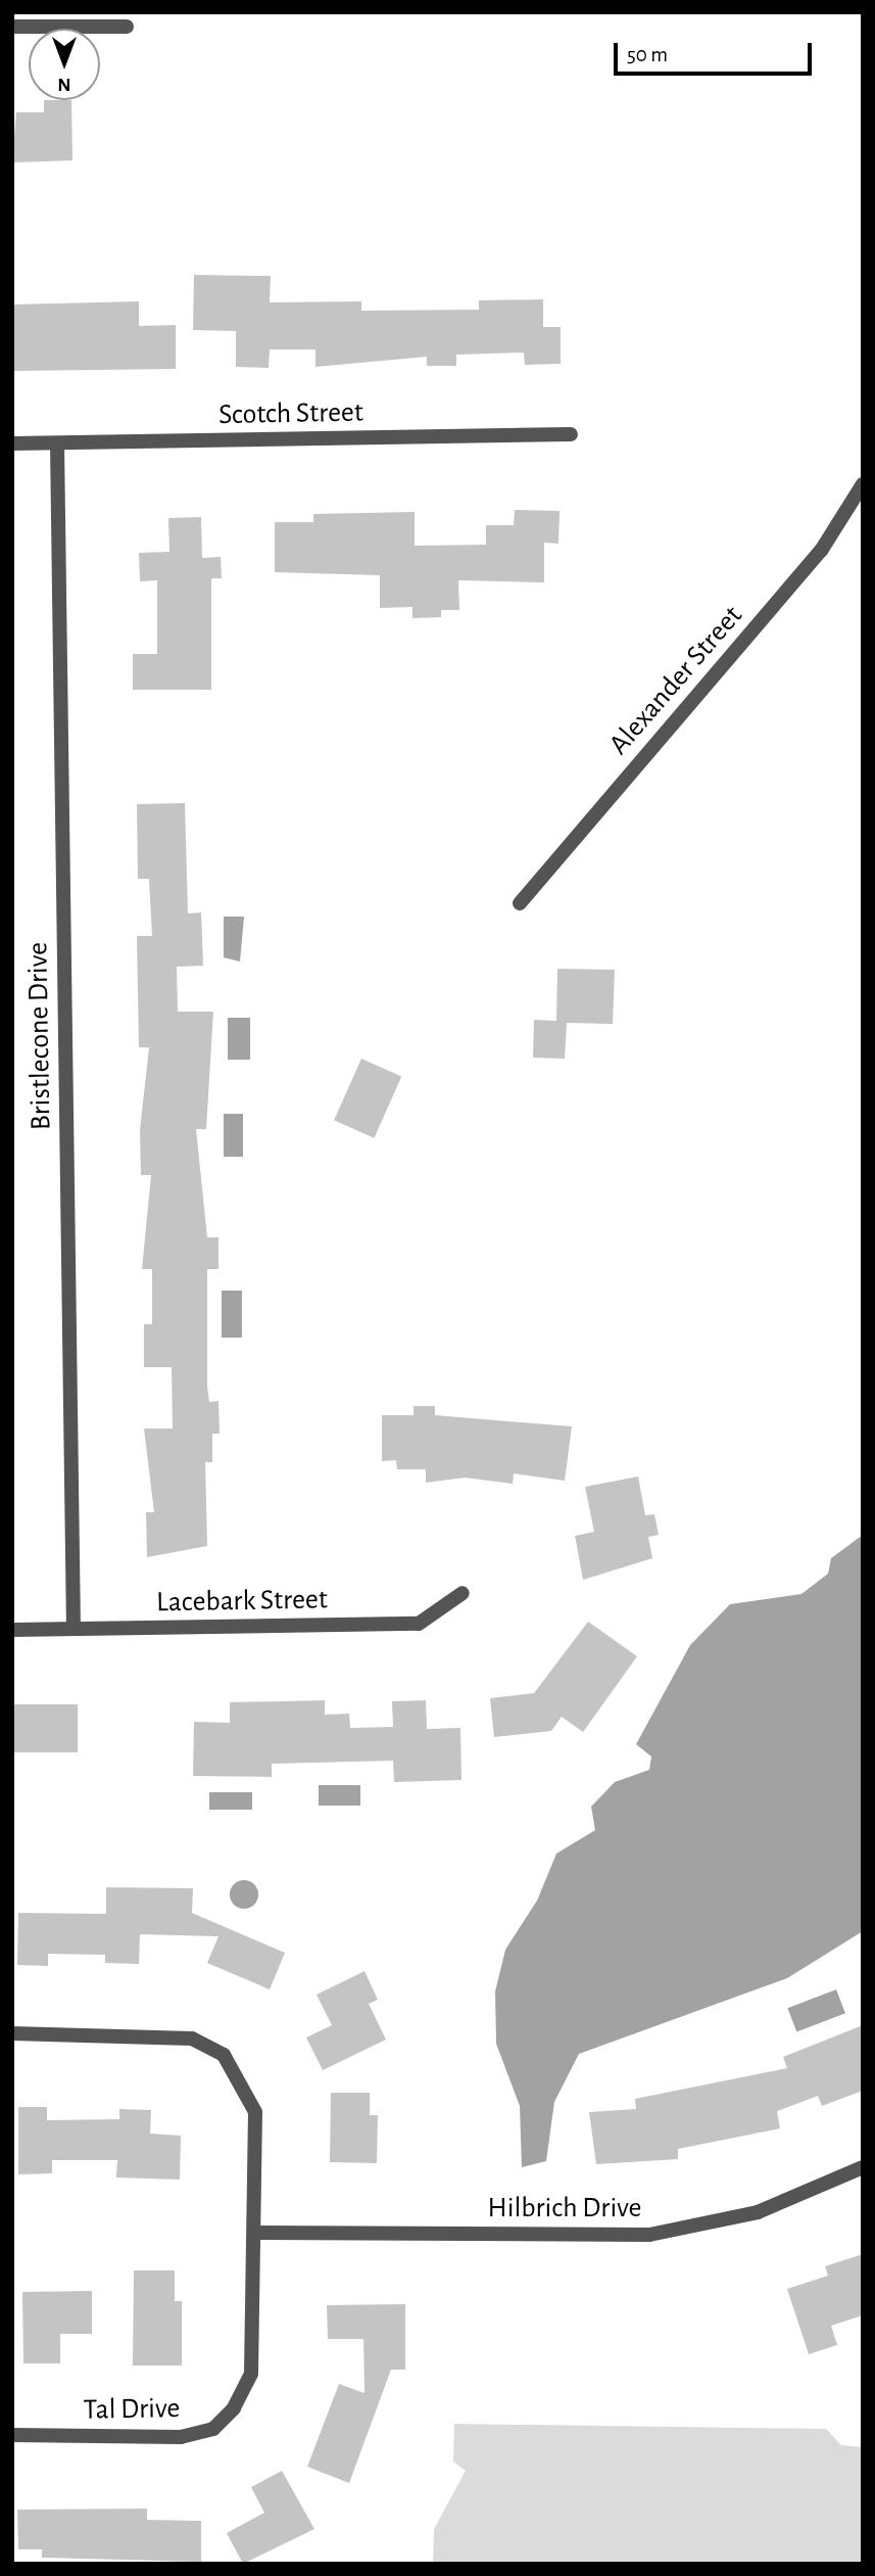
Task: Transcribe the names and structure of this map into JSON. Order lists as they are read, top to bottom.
{
  "streets": {
    "street": [
      "Scotch Street",
      "Alexander Street",
      "Bristlecone Drive",
      "Lacebark Street",
      "Hilbrich Drive",
      "Tal Drive"
    ]
  },
  "crossings": [
    ["Scotch Street", "Bristlecone Drive"],
    ["Bristlecone Drive", "Lacebark Street"],
    ["Hilbrich Drive", "Tal Drive"]
  ],
  "scale_bar": "50 m",
  "north": "bottom"
}
